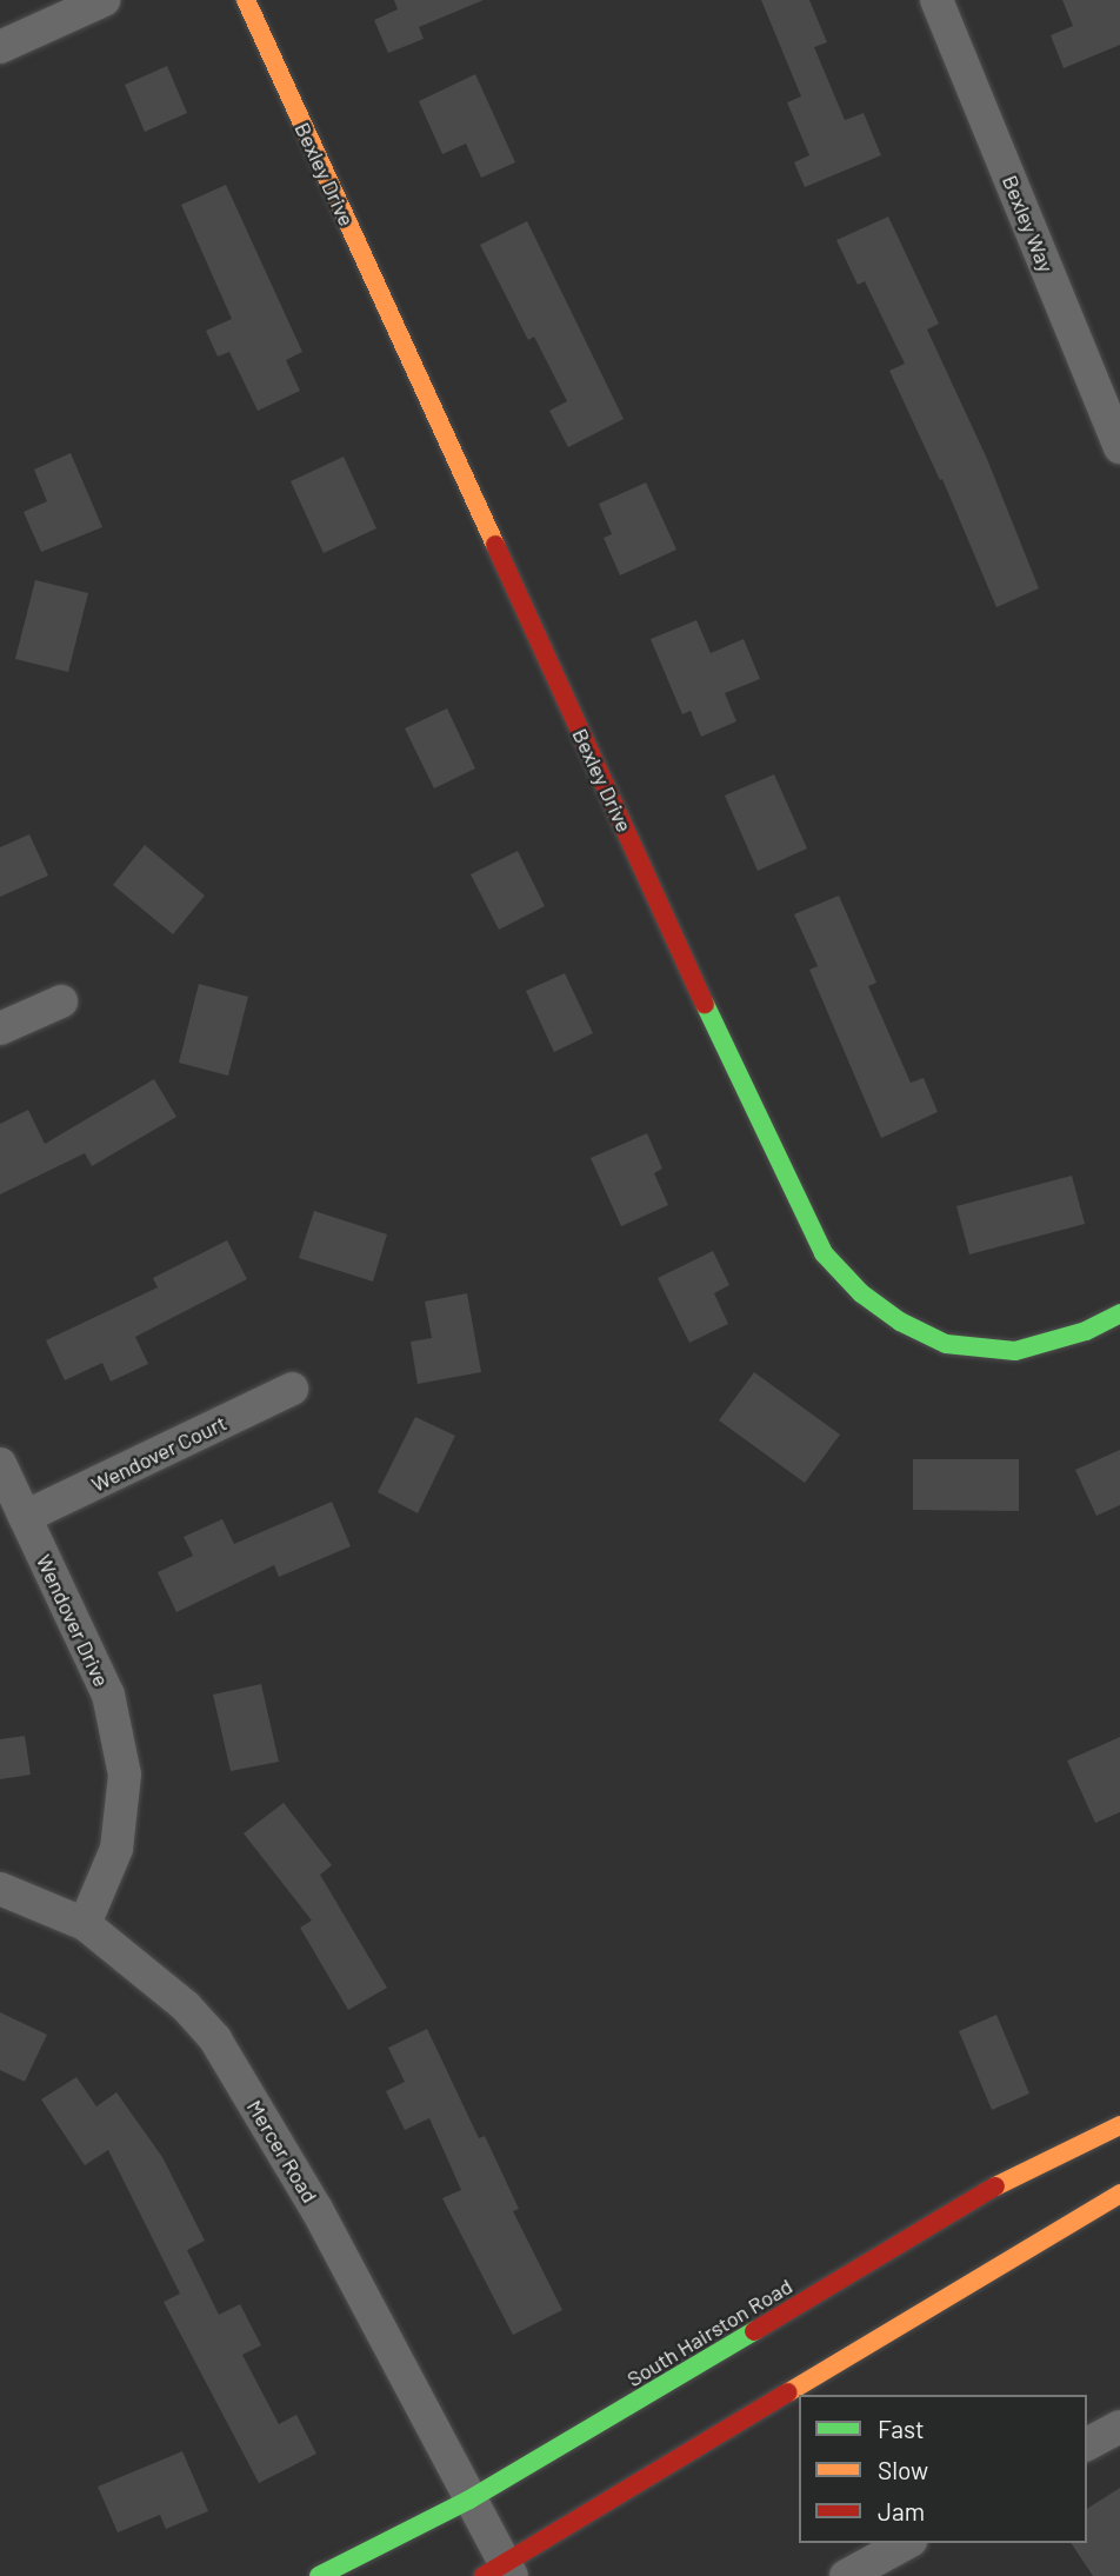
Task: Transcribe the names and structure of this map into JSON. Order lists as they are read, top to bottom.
{
  "streets": {
    "street": [
      "Bexley Drive",
      "Bexley Way",
      "Wendover Court",
      "Wendover Drive",
      "Mercer Road",
      "South Hairston Road"
    ]
  },
  "crossings": [
    ["Wendover Court", "Wendover Drive"],
    ["Wendover Drive", "Mercer Road"],
    ["Mercer Road", "South Hairston Road"]
  ],
  "legend": ["Fast", "Slow", "Jam"]
}
